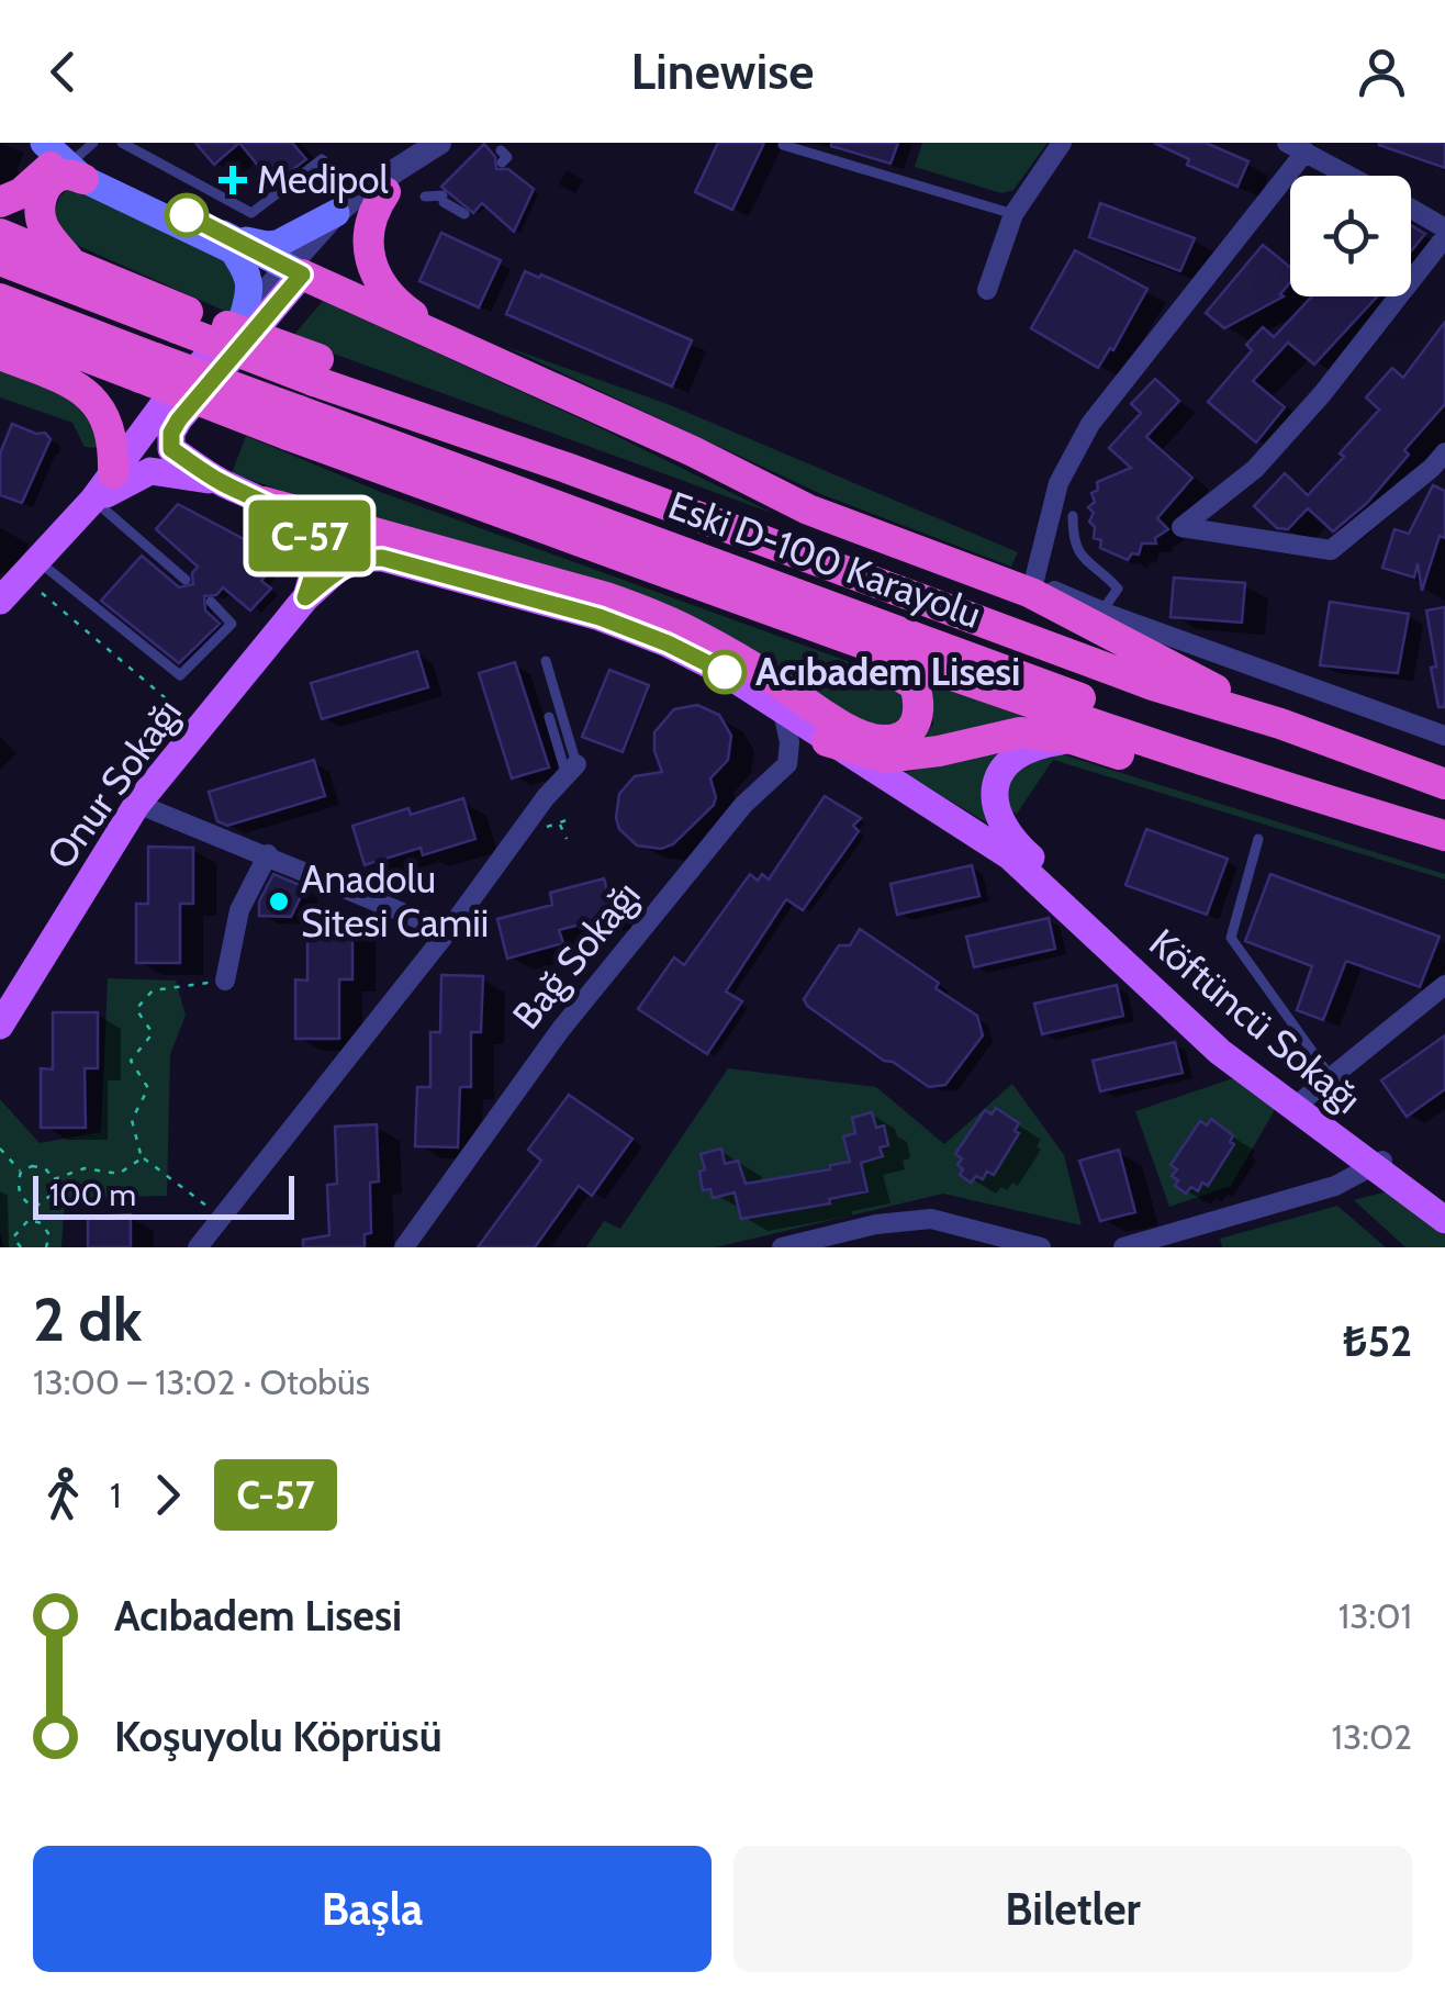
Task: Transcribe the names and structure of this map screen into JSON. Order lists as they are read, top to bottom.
{
  "streets": {
    "highway": ["Eski D-100 Karayolu"],
    "main road": ["Onur Sokağı", "Köftüncü Sokağı"],
    "street": ["Bağ Sokağı"]
  },
  "crossings": [
    ["Onur Sokağı", "Bağ Sokağı"]
  ],
  "places": {
    "health": ["Medipol"],
    "other": ["Acıbadem Lisesi", "Anadolu Sitesi Camii"]
  },
  "lines": ["bus line C-57"],
  "scale_bar": "100 m",
  "page": {
    "header": "Linewise",
    "on_map": "C-57",
    "scale": "100 m",
    "heading": ["2 dk", "13:00 – 13:02 · Otobüs", "₺52"],
    "legs": ["1", "C-57"],
    "list": [
      {
        "name": "Acıbadem Lisesi",
        "value": "13:01"
      },
      {
        "name": "Koşuyolu Köprüsü",
        "value": "13:02"
      }
    ],
    "buttons": ["Başla", "Biletler"]
  }
}
